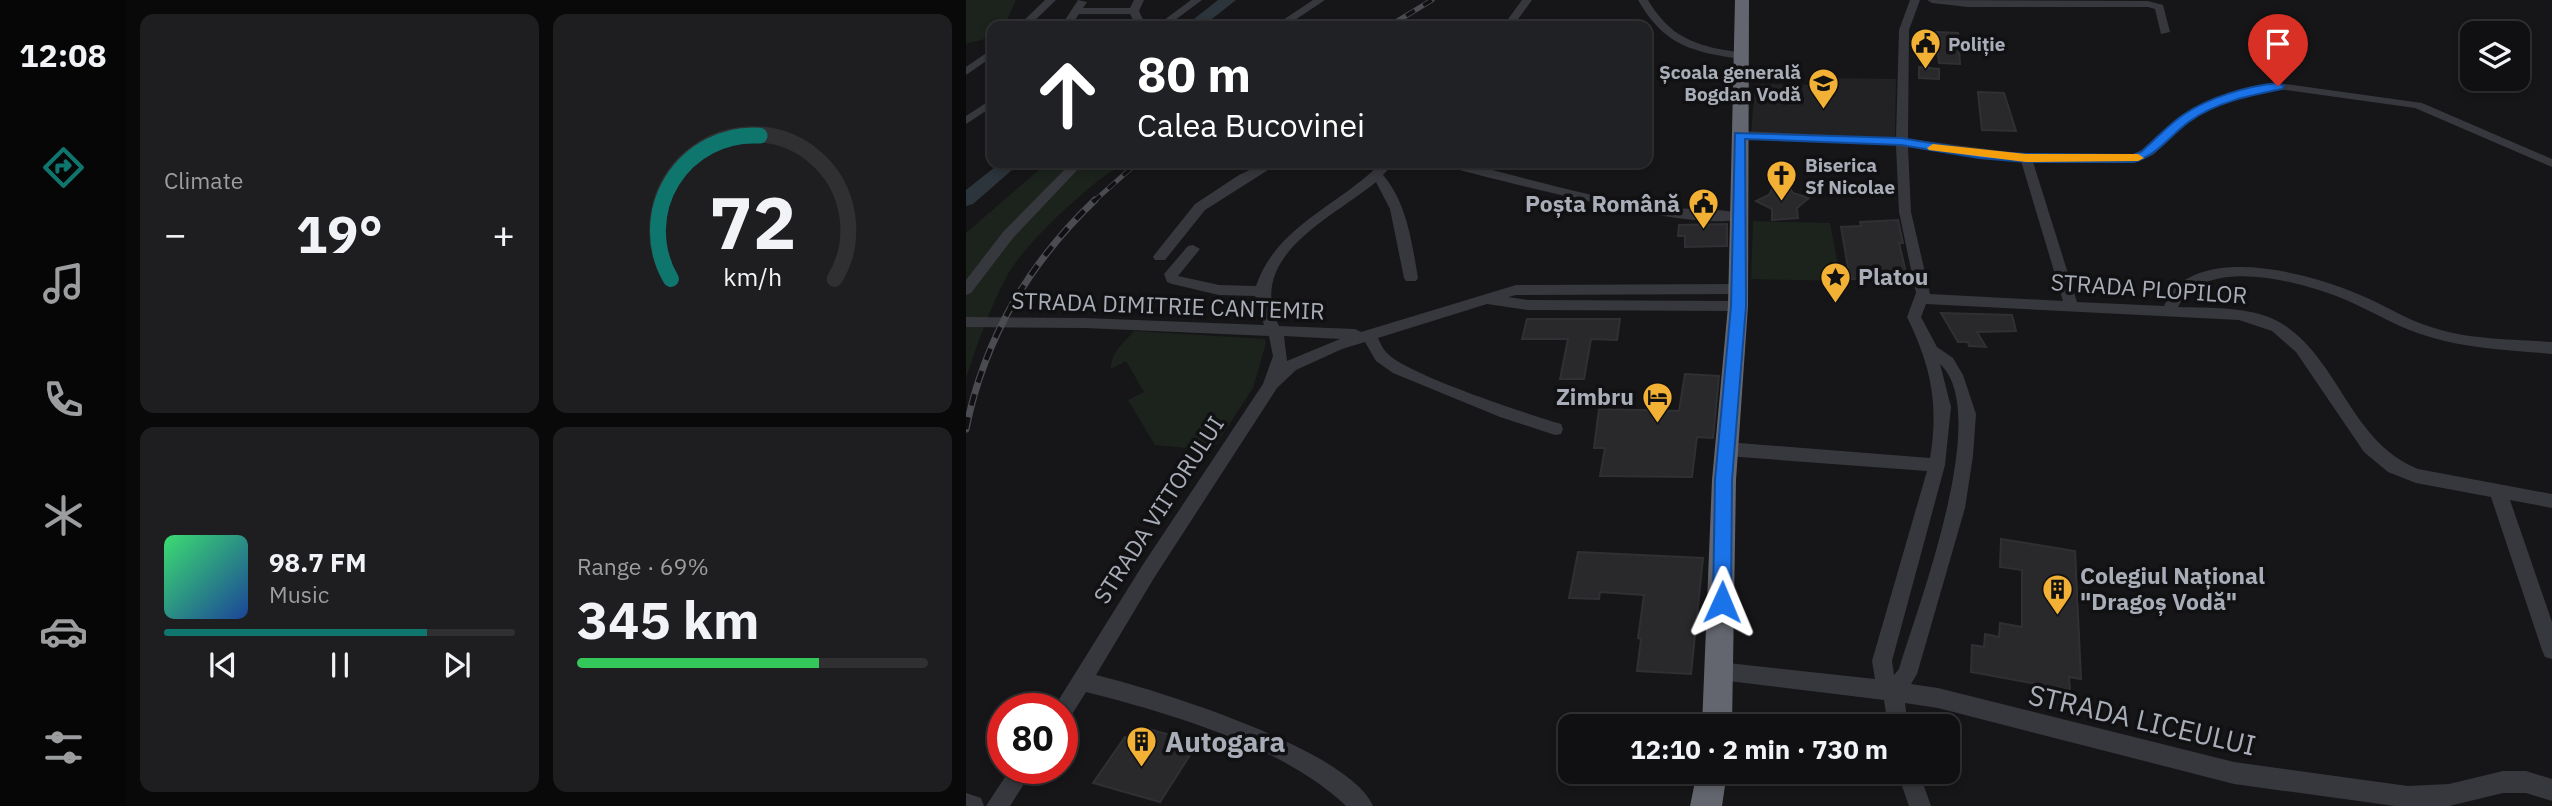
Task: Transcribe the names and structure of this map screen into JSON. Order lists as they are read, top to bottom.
{
  "streets": {
    "street": [
      "STRADA PLOPILOR",
      "STRADA DIMITRIE CANTEMIR",
      "STRADA VIITORULUI",
      "STRADA LICEULUI"
    ]
  },
  "crossings": [
    ["STRADA DIMITRIE CANTEMIR", "STRADA VIITORULUI"]
  ],
  "places": {
    "public building": ["Poliție", "Poșta Română"],
    "school or university": ["Școala generală Bogdan Vodă"],
    "church": ["Biserica Sf Nicolae"],
    "place": ["Platou"],
    "hotel": ["Zimbru"],
    "building": ["Colegiul Național \"Dragoș Vodă\"", "Autogara"]
  },
  "page": {
    "tabs": "12:08",
    "tile": [
      "Climate",
      ["Range · 69%", "345 km"]
    ],
    "turn": ["80 m", "Calea Bucovinei"],
    "heat": ["−", "19°", "+"],
    "song": ["98.7 FM", "Music"],
    "limit": "80",
    "trip": "12:10 · 2 min · 730 m",
    "gauge": ["72", "km/h"]
  }
}
